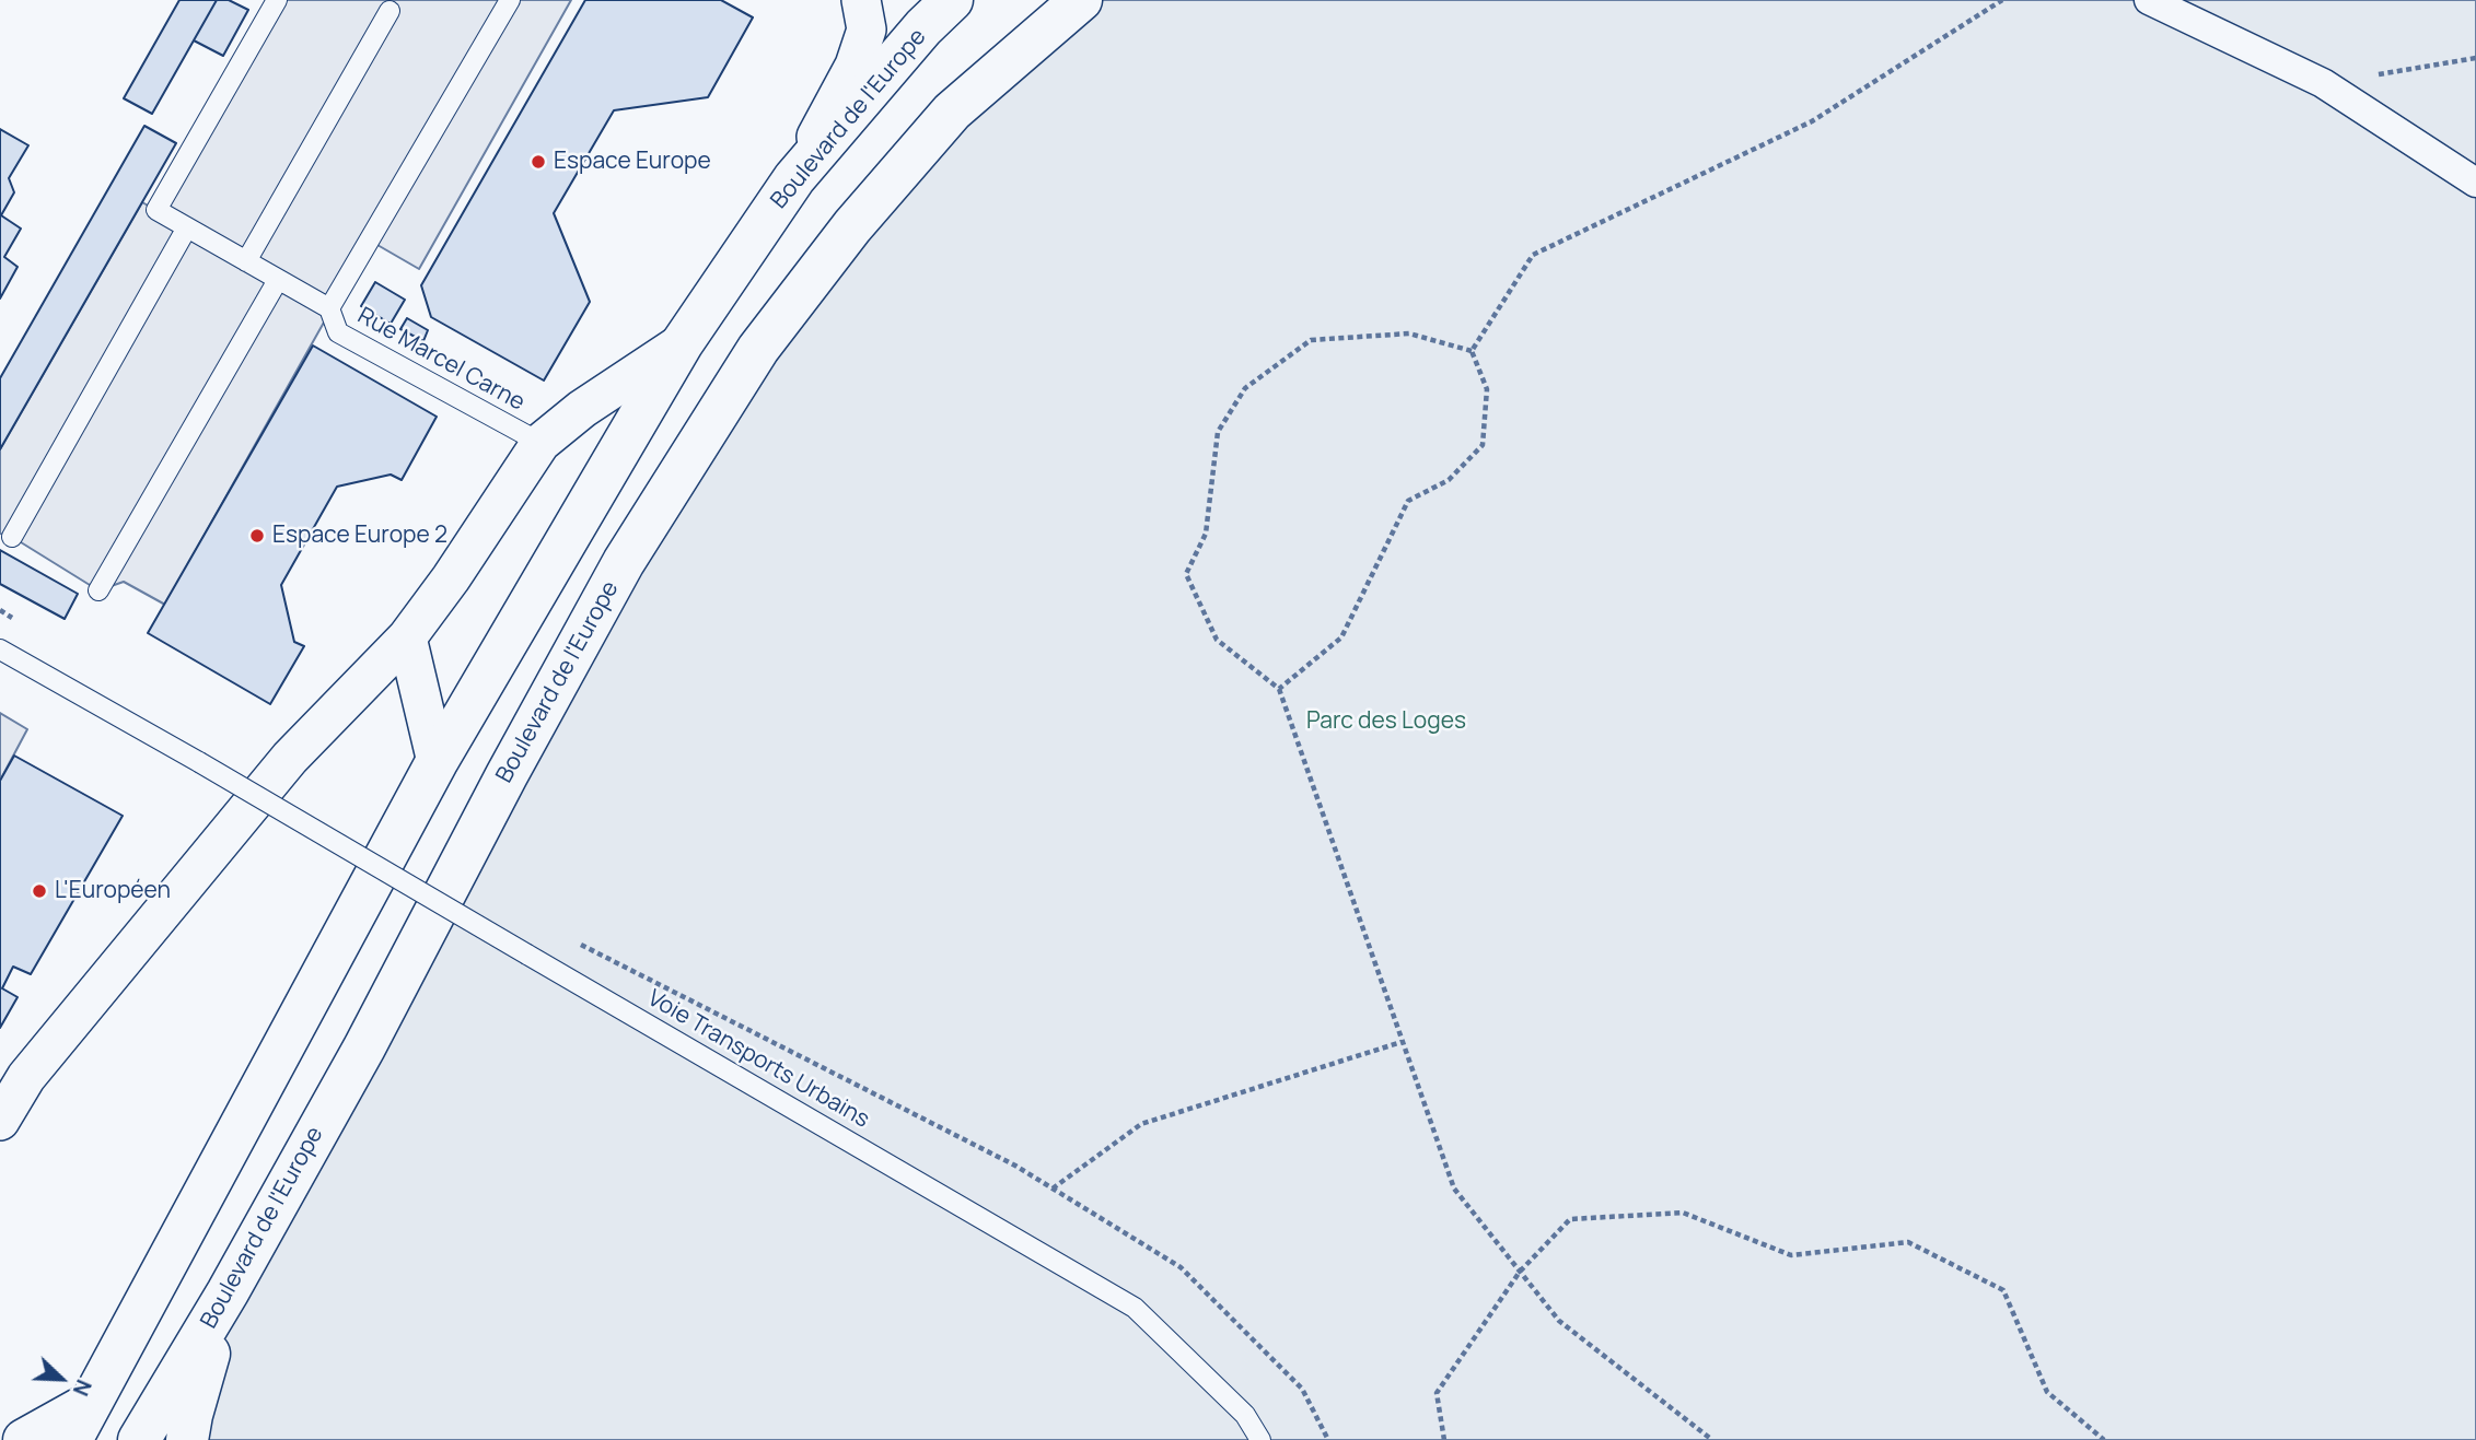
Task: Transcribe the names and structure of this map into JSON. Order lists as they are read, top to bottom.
{
  "streets": {
    "main road": ["Boulevard de l'Europe"],
    "lane": ["Rue Marcel Carne", "Voie Transports Urbains"]
  },
  "parks": ["Parc des Loges"],
  "places": ["Espace Europe", "Espace Europe 2", "L'Européen"],
  "north": "bottom right"
}
